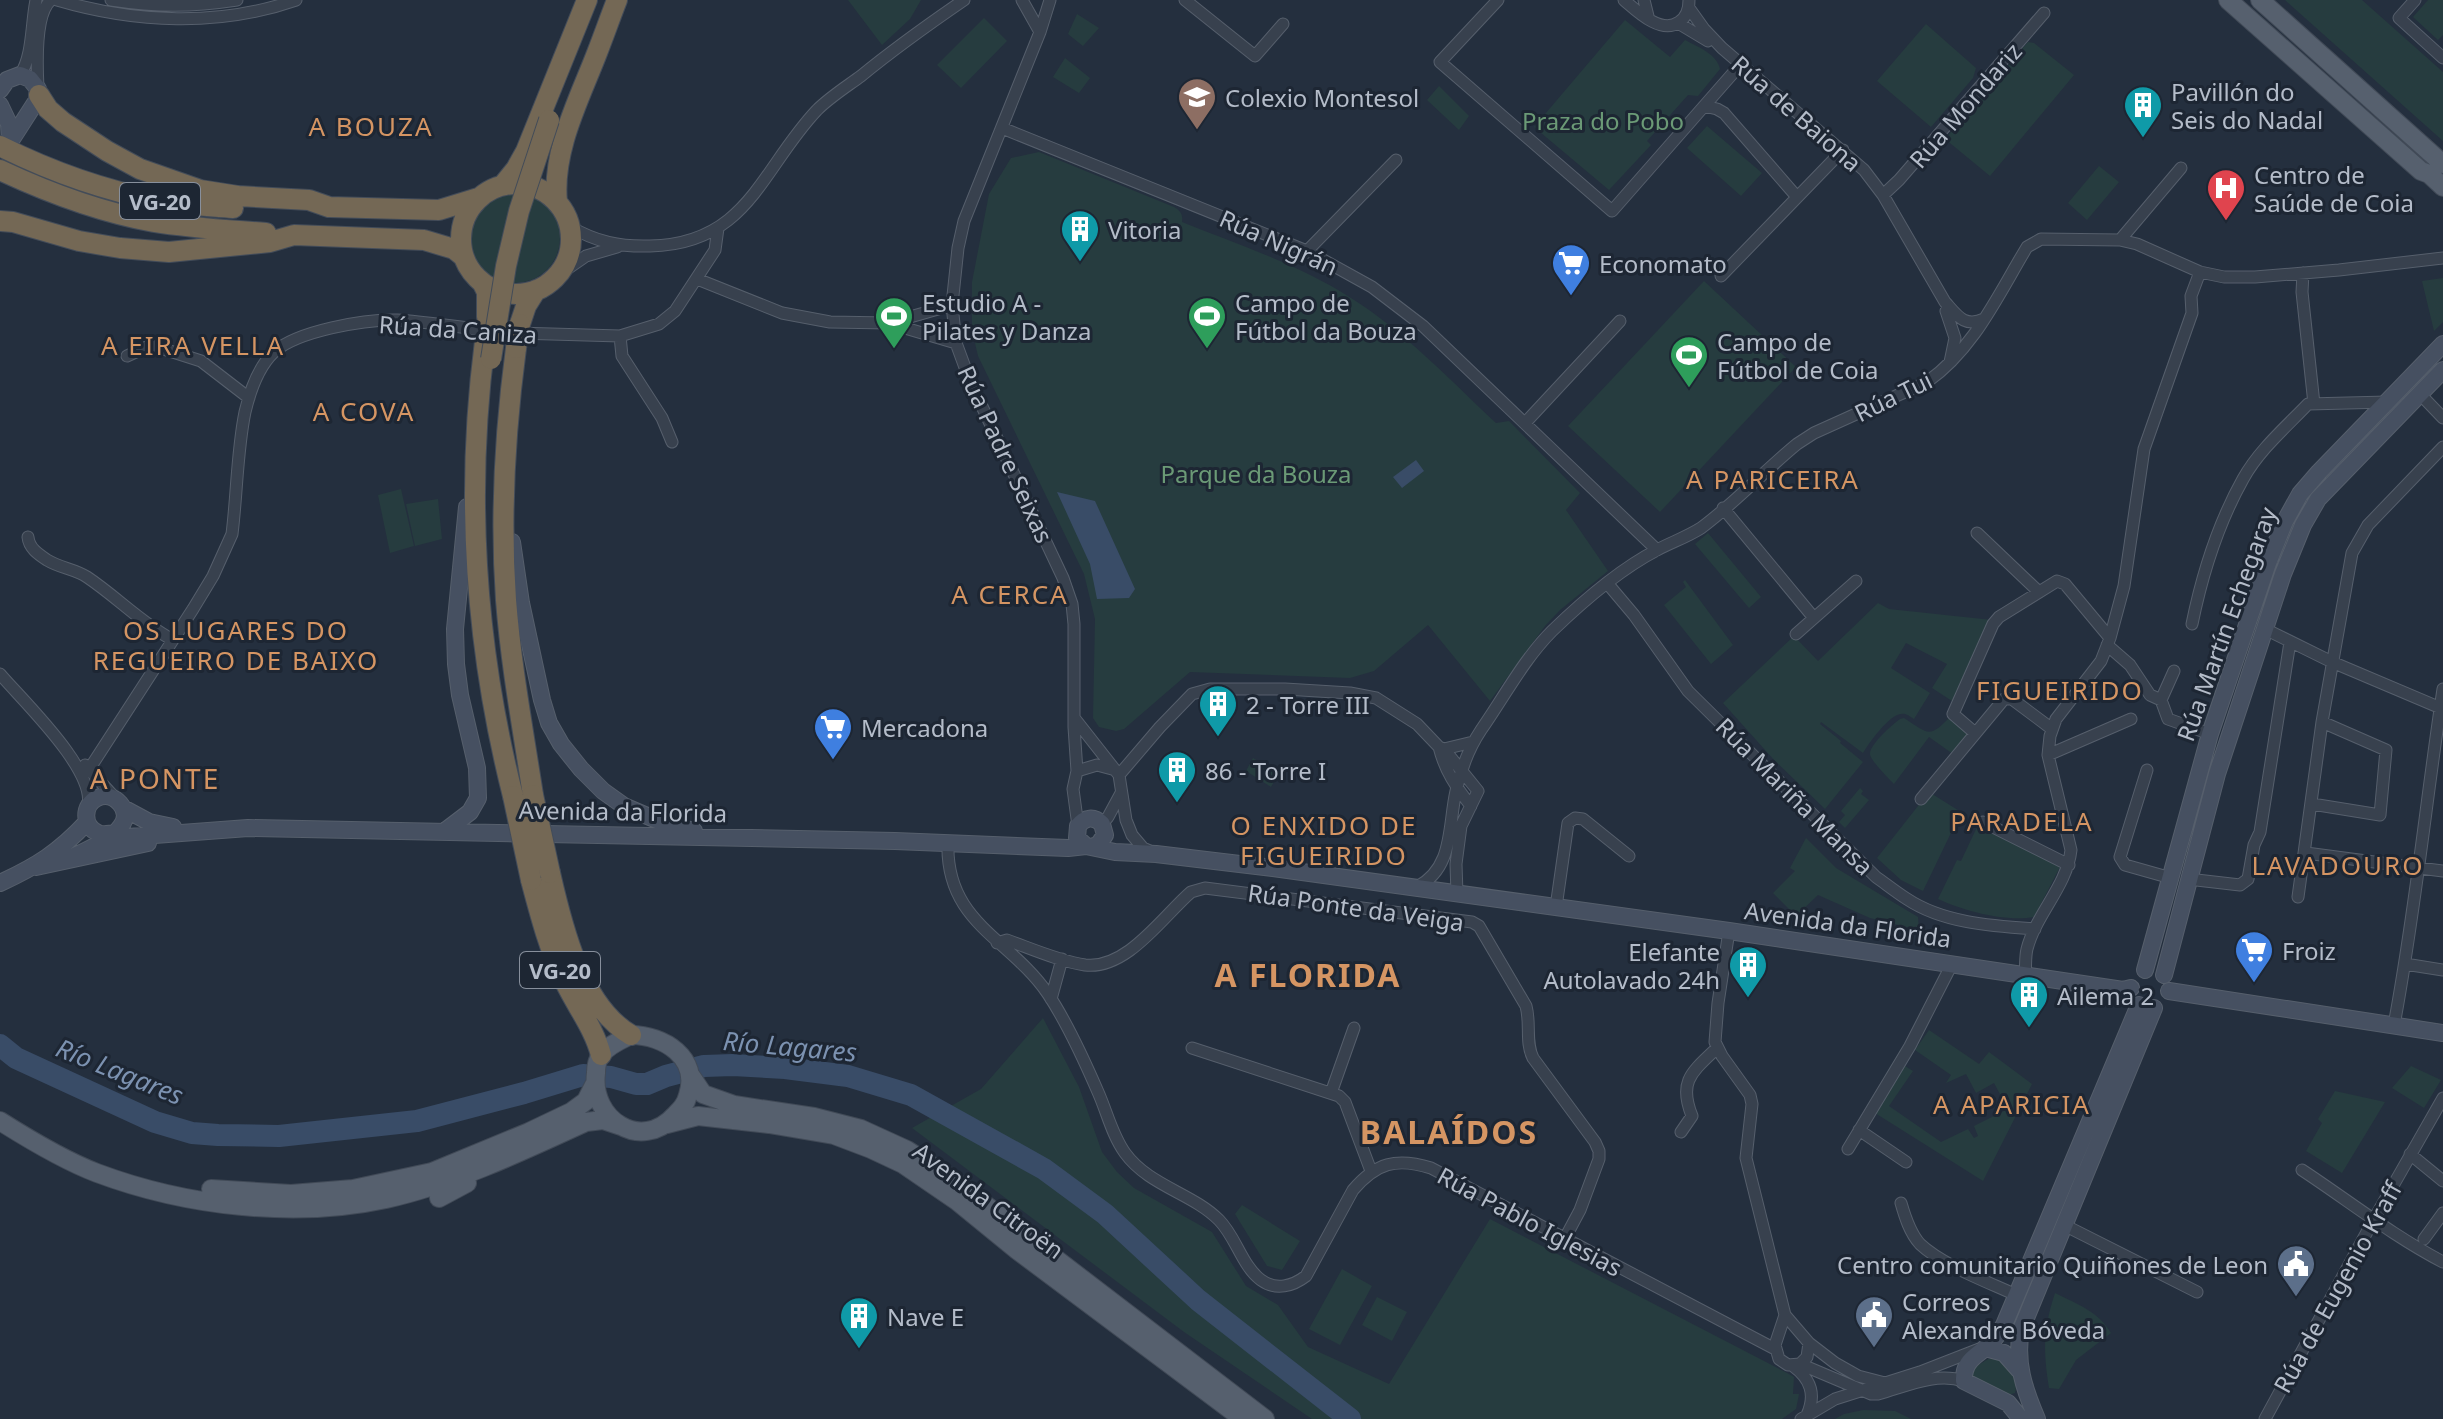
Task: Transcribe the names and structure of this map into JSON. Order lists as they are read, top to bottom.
{
  "streets": {
    "highway": ["VG-20"],
    "main road": ["Rúa Martín Echegaray", "Avenida da Florida", "Avenida Citroën"],
    "street": [
      "Rúa Mondariz",
      "Rúa de Baiona",
      "Rúa Nigrán",
      "Rúa da Caniza",
      "Rúa Tui",
      "Rúa Padre Seixas",
      "Rúa Mariña Mansa",
      "Rúa Ponte da Veiga",
      "Rúa Pablo Iglesias",
      "Rúa de Eugenio Kraff"
    ]
  },
  "crossings": [
    ["Rúa Mondariz", "Rúa de Baiona"],
    ["Rúa de Baiona", "Rúa Tui"],
    ["VG-20", "Avenida Citroën"],
    ["Rúa Nigrán", "Rúa Tui"],
    ["Rúa Nigrán", "Rúa Padre Seixas"],
    ["Rúa Tui", "Rúa Mariña Mansa"],
    ["Rúa Tui", "Avenida da Florida"],
    ["Rúa Padre Seixas", "Avenida da Florida"],
    ["Rúa Martín Echegaray", "Avenida da Florida"],
    ["Rúa Ponte da Veiga", "Rúa Pablo Iglesias"]
  ],
  "districts": [
    "A BOUZA",
    "A EIRA VELLA",
    "A COVA",
    "A PARICEIRA",
    "A CERCA",
    "OS LUGARES DO REGUEIRO DE BAIXO",
    "FIGUEIRIDO",
    "A PONTE",
    "PARADELA",
    "O ENXIDO DE FIGUEIRIDO",
    "LAVADOURO",
    "A FLORIDA",
    "A APARICIA",
    "BALAÍDOS"
  ],
  "water": ["Río Lagares"],
  "parks": ["Praza do Pobo", "Parque da Bouza"],
  "places": {
    "school or university": ["Colexio Montesol"],
    "building": [
      "Pavillón do Seis do Nadal",
      "Vitoria",
      "2 - Torre III",
      "86 - Torre I",
      "Elefante Autolavado 24h",
      "Ailema 2",
      "Nave E"
    ],
    "hospital": ["Centro de Saúde de Coia"],
    "supermarket": ["Economato", "Mercadona", "Froiz"],
    "sports": ["Estudio A - Pilates y Danza", "Campo de Fútbol da Bouza", "Campo de Fútbol de Coia"],
    "public building": ["Centro comunitario Quiñones de Leon", "Correos Alexandre Bóveda"]
  }
}
